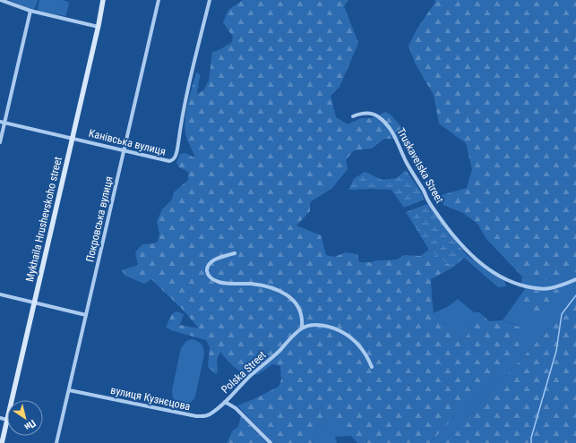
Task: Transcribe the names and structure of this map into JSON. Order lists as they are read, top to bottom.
{
  "streets": {
    "street": [
      "Канівська вулиця",
      "Truskavetska Street",
      "Mykhaila Hrushevskoho street",
      "Покровська вулиця",
      "Polska Street",
      "вулиця Кузнєцова"
    ]
  },
  "crossings": [
    ["Канівська вулиця", "Mykhaila Hrushevskoho street"],
    ["Канівська вулиця", "Покровська вулиця"],
    ["Покровська вулиця", "вулиця Кузнєцова"],
    ["Polska Street", "вулиця Кузнєцова"]
  ],
  "north": "bottom right"
}
